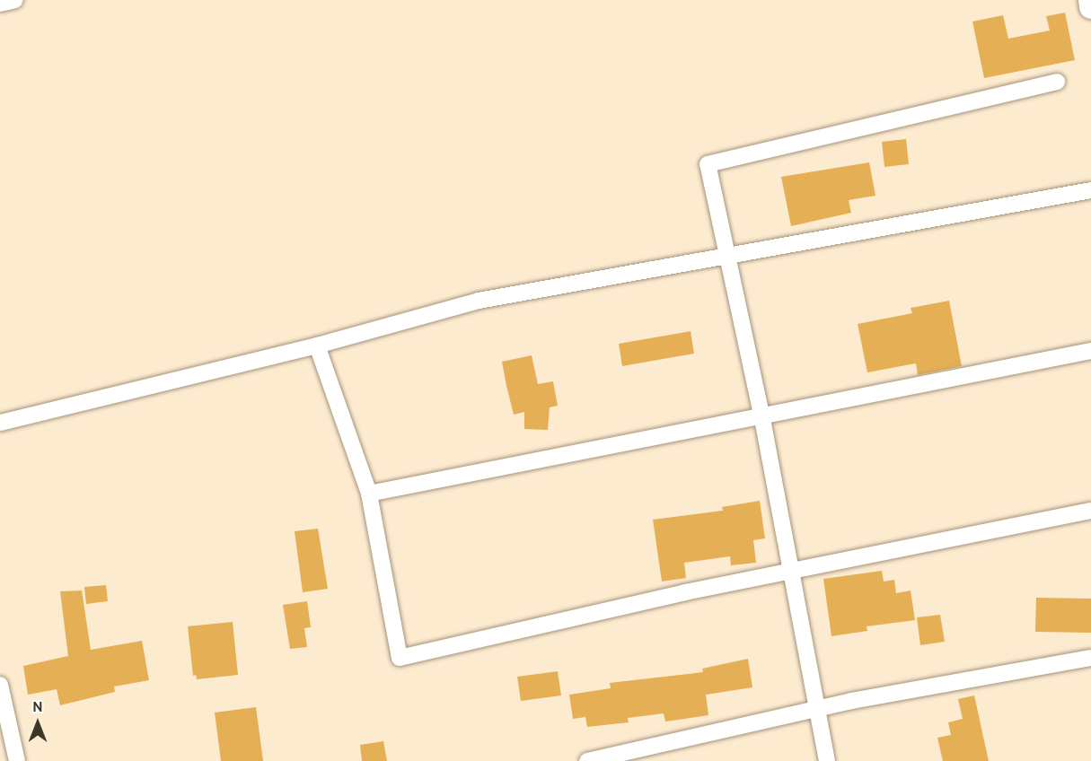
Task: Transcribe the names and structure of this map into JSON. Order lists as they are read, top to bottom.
{
  "north": "top"
}
